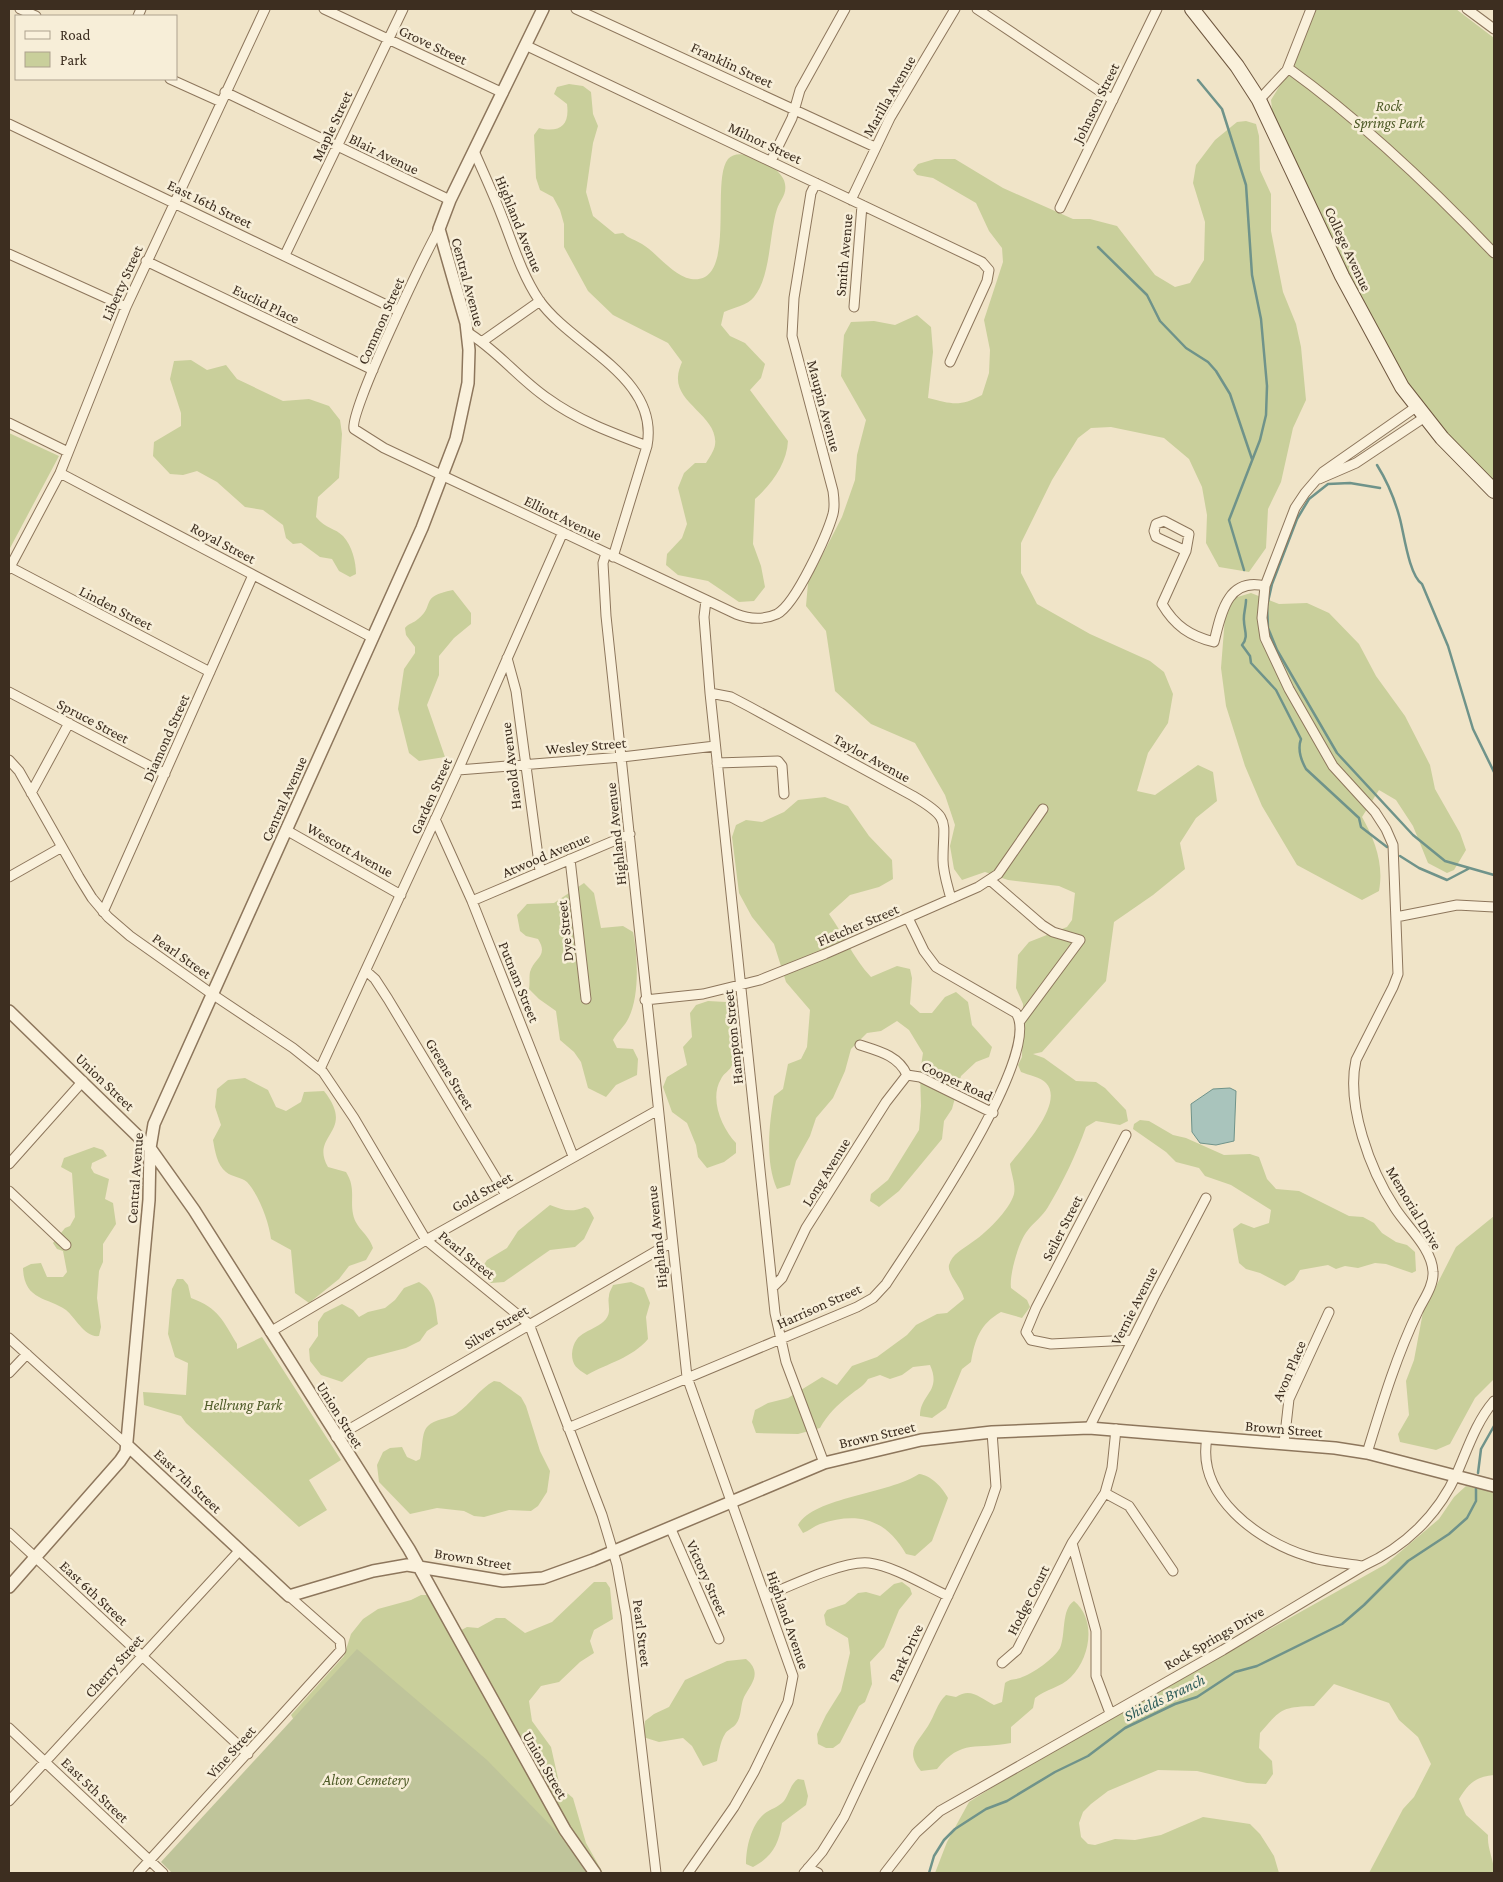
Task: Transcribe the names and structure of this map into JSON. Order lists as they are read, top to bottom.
{
  "streets": {
    "main road": ["College Avenue"],
    "street": [
      "Grove Street",
      "Franklin Street",
      "Marilla Avenue",
      "Johnson Street",
      "Maple Street",
      "Milnor Street",
      "Blair Avenue",
      "East 16th Street",
      "Highland Avenue",
      "Smith Avenue",
      "Central Avenue",
      "Liberty Street",
      "Euclid Place",
      "Common Street",
      "Maupin Avenue",
      "Elliott Avenue",
      "Royal Street",
      "Linden Street",
      "Spruce Street",
      "Diamond Street",
      "Wesley Street",
      "Taylor Avenue",
      "Harold Avenue",
      "Garden Street",
      "Wescott Avenue",
      "Atwood Avenue",
      "Fletcher Street",
      "Dye Street",
      "Pearl Street",
      "Putnam Street",
      "Hampton Street",
      "Greene Street",
      "Cooper Road",
      "Union Street",
      "Long Avenue",
      "Gold Street",
      "Memorial Drive",
      "Seiler Street",
      "Harrison Street",
      "Vernie Avenue",
      "Silver Street",
      "Avon Place",
      "Brown Street",
      "East 7th Street",
      "Victory Street",
      "East 6th Street",
      "Hodge Court",
      "Rock Springs Drive",
      "Park Drive",
      "Cherry Street",
      "Vine Street",
      "East 5th Street"
    ]
  },
  "crossings": [
    ["Grove Street", "Maple Street"],
    ["Grove Street", "Central Avenue"],
    ["Franklin Street", "Marilla Avenue"],
    ["Marilla Avenue", "Milnor Street"],
    ["Maple Street", "Blair Avenue"],
    ["Maple Street", "East 16th Street"],
    ["Milnor Street", "Smith Avenue"],
    ["Milnor Street", "Central Avenue"],
    ["Milnor Street", "Maupin Avenue"],
    ["Blair Avenue", "Central Avenue"],
    ["Blair Avenue", "Liberty Street"],
    ["East 16th Street", "Liberty Street"],
    ["East 16th Street", "Common Street"],
    ["Highland Avenue", "Central Avenue"],
    ["Highland Avenue", "Elliott Avenue"],
    ["Highland Avenue", "Wesley Street"],
    ["Highland Avenue", "Atwood Avenue"],
    ["Highland Avenue", "Fletcher Street"],
    ["Highland Avenue", "Gold Street"],
    ["Highland Avenue", "Harrison Street"],
    ["Highland Avenue", "Silver Street"],
    ["Highland Avenue", "Brown Street"],
    ["College Avenue", "Memorial Drive"],
    ["Central Avenue", "Common Street"],
    ["Central Avenue", "Elliott Avenue"],
    ["Central Avenue", "Royal Street"],
    ["Central Avenue", "Wescott Avenue"],
    ["Central Avenue", "Pearl Street"],
    ["Central Avenue", "Union Street"],
    ["Central Avenue", "East 7th Street"],
    ["Central Avenue", "East 6th Street"],
    ["Liberty Street", "Euclid Place"],
    ["Liberty Street", "Royal Street"],
    ["Liberty Street", "Linden Street"],
    ["Euclid Place", "Common Street"],
    ["Common Street", "Elliott Avenue"],
    ["Maupin Avenue", "Elliott Avenue"],
    ["Elliott Avenue", "Garden Street"],
    ["Elliott Avenue", "Hampton Street"],
    ["Royal Street", "Diamond Street"],
    ["Linden Street", "Diamond Street"],
    ["Spruce Street", "Diamond Street"],
    ["Diamond Street", "Pearl Street"],
    ["Wesley Street", "Harold Avenue"],
    ["Wesley Street", "Garden Street"],
    ["Wesley Street", "Hampton Street"],
    ["Taylor Avenue", "Fletcher Street"],
    ["Taylor Avenue", "Hampton Street"],
    ["Harold Avenue", "Garden Street"],
    ["Harold Avenue", "Atwood Avenue"],
    ["Garden Street", "Wescott Avenue"],
    ["Garden Street", "Pearl Street"],
    ["Garden Street", "Putnam Street"],
    ["Garden Street", "Greene Street"],
    ["Atwood Avenue", "Dye Street"],
    ["Atwood Avenue", "Putnam Street"],
    ["Fletcher Street", "Hampton Street"],
    ["Pearl Street", "Gold Street"],
    ["Pearl Street", "Harrison Street"],
    ["Pearl Street", "Silver Street"],
    ["Pearl Street", "Brown Street"],
    ["Putnam Street", "Gold Street"],
    ["Hampton Street", "Long Avenue"],
    ["Hampton Street", "Harrison Street"],
    ["Hampton Street", "Brown Street"],
    ["Greene Street", "Gold Street"],
    ["Cooper Road", "Long Avenue"],
    ["Cooper Road", "Harrison Street"],
    ["Union Street", "Gold Street"],
    ["Union Street", "Silver Street"],
    ["Union Street", "Brown Street"],
    ["Memorial Drive", "Brown Street"],
    ["Seiler Street", "Vernie Avenue"],
    ["Vernie Avenue", "Brown Street"],
    ["Avon Place", "Brown Street"],
    ["Brown Street", "East 7th Street"],
    ["Brown Street", "Victory Street"],
    ["Brown Street", "Hodge Court"],
    ["Brown Street", "Rock Springs Drive"],
    ["Brown Street", "Park Drive"],
    ["East 7th Street", "Cherry Street"],
    ["East 7th Street", "Vine Street"],
    ["East 6th Street", "Cherry Street"],
    ["East 6th Street", "Vine Street"],
    ["Cherry Street", "East 5th Street"],
    ["Vine Street", "East 5th Street"]
  ],
  "water": ["Shields Branch"],
  "parks": ["Rock Springs Park", "Hellrung Park", "Alton Cemetery"],
  "legend": ["Road", "Park"]
}
